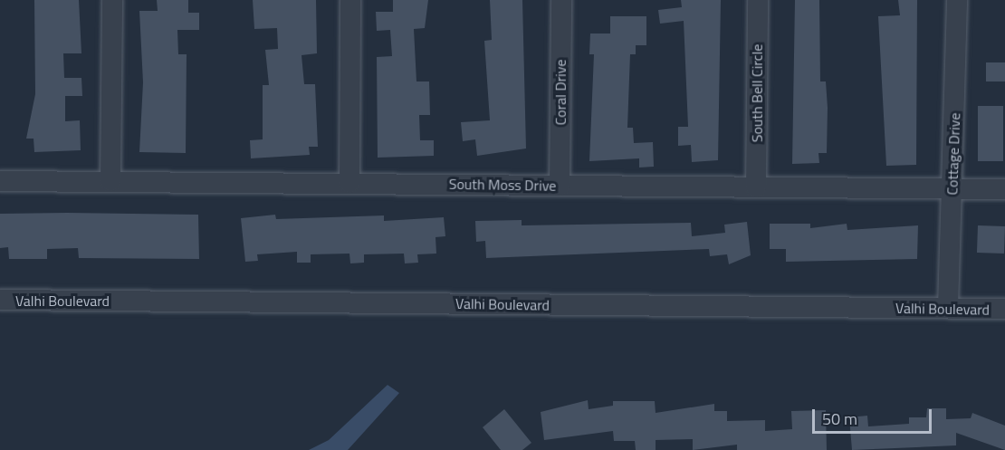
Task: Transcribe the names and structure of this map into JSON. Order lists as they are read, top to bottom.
{
  "streets": {
    "street": [
      "Coral Drive",
      "South Bell Circle",
      "Cottage Drive",
      "South Moss Drive",
      "Valhi Boulevard"
    ]
  },
  "crossings": [
    ["Coral Drive", "South Moss Drive"],
    ["South Bell Circle", "South Moss Drive"],
    ["Cottage Drive", "South Moss Drive"],
    ["Cottage Drive", "Valhi Boulevard"]
  ],
  "scale_bar": "50 m"
}
